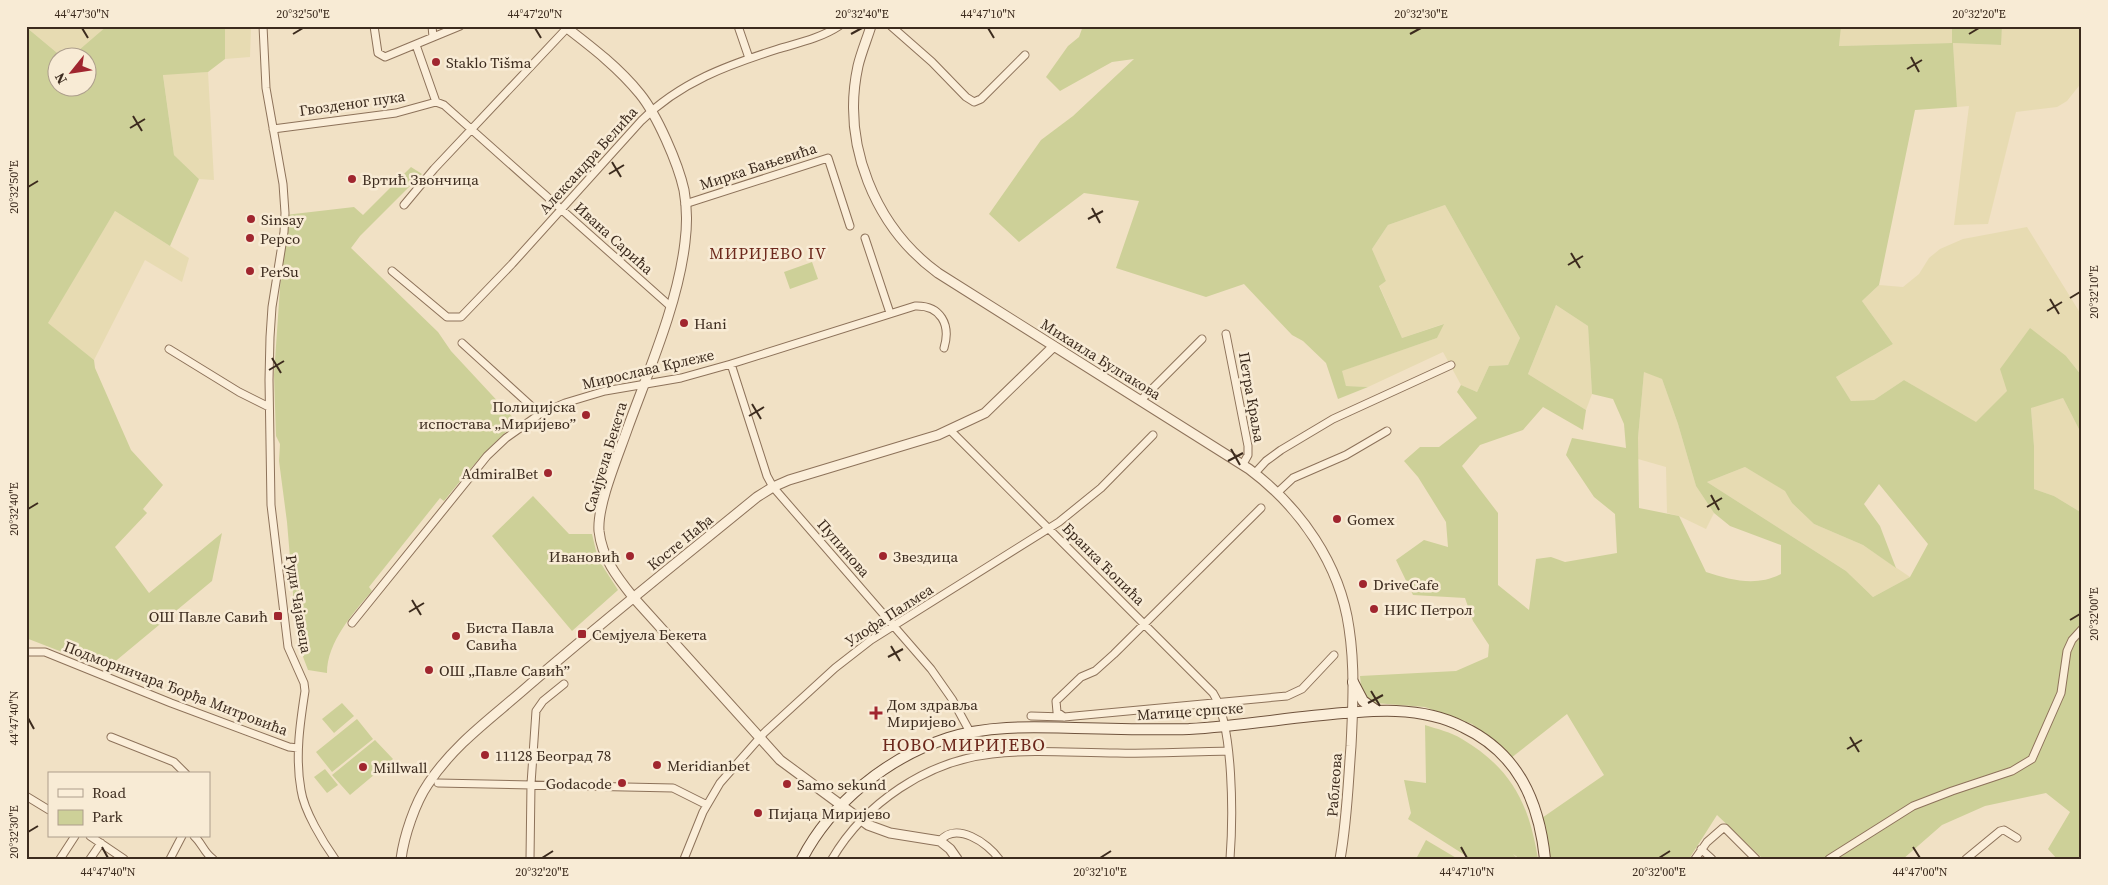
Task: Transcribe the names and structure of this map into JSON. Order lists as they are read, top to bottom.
{
  "streets": {
    "main road": ["Матице српске"],
    "street": [
      "Гвозденог пука",
      "Александра Белића",
      "Мирка Бањевића",
      "Ивана Сарића",
      "Михаила Булгакова",
      "Мирослава Крлеже",
      "Петра Краља",
      "Самјуела Бекета",
      "Косте Нађа",
      "Пупинова",
      "Бранка Ћопића",
      "Руди Чајавеца",
      "Улофа Палмеа",
      "Подморничара Ђорђа Митровића",
      "Раблеова"
    ]
  },
  "crossings": [
    ["Гвозденог пука", "Ивана Сарића"],
    ["Гвозденог пука", "Руди Чајавеца"],
    ["Александра Белића", "Ивана Сарића"],
    ["Александра Белића", "Самјуела Бекета"],
    ["Мирка Бањевића", "Самјуела Бекета"],
    ["Ивана Сарића", "Самјуела Бекета"],
    ["Михаила Булгакова", "Петра Краља"],
    ["Михаила Булгакова", "Косте Нађа"],
    ["Михаила Булгакова", "Матице српске"],
    ["Михаила Булгакова", "Раблеова"],
    ["Мирослава Крлеже", "Самјуела Бекета"],
    ["Мирослава Крлеже", "Пупинова"],
    ["Самјуела Бекета", "Косте Нађа"],
    ["Самјуела Бекета", "Улофа Палмеа"],
    ["Самјуела Бекета", "Матице српске"],
    ["Косте Нађа", "Пупинова"],
    ["Косте Нађа", "Бранка Ћопића"],
    ["Пупинова", "Улофа Палмеа"],
    ["Пупинова", "Матице српске"],
    ["Бранка Ћопића", "Улофа Палмеа"],
    ["Бранка Ћопића", "Матице српске"],
    ["Руди Чајавеца", "Подморничара Ђорђа Митровића"],
    ["Матице српске", "Раблеова"]
  ],
  "districts": ["МИРИЈЕВО IV", "НОВО МИРИЈЕВО"],
  "places": {
    "other": [
      "Staklo Tišma",
      "Вртић Звончица",
      "Sinsay",
      "Pepco",
      "PerSu",
      "Hani",
      "Полицијска испостава „Миријево”",
      "AdmiralBet",
      "Gomex",
      "Ивановић",
      "Звездица",
      "DriveCafe",
      "НИС Петрол",
      "Биста Павла Савића",
      "ОШ „Павле Савић”",
      "11128 Београд 78",
      "Meridianbet",
      "Millwall",
      "Godacode",
      "Samo sekund",
      "Пијаца Миријево"
    ],
    "transit": ["ОШ Павле Савић", "Семјуела Бекета"],
    "health": ["Дом здравља Миријево"]
  },
  "legend": ["Road", "Park"],
  "north": "bottom left",
  "coordinates": [
    "44°47'30\"N",
    "20°32'50\"E",
    "44°47'20\"N",
    "20°32'40\"E",
    "44°47'10\"N",
    "20°32'30\"E",
    "20°32'20\"E",
    "20°32'10\"E",
    "20°32'00\"E",
    "44°47'40\"N",
    "44°47'00\"N"
  ]
}
